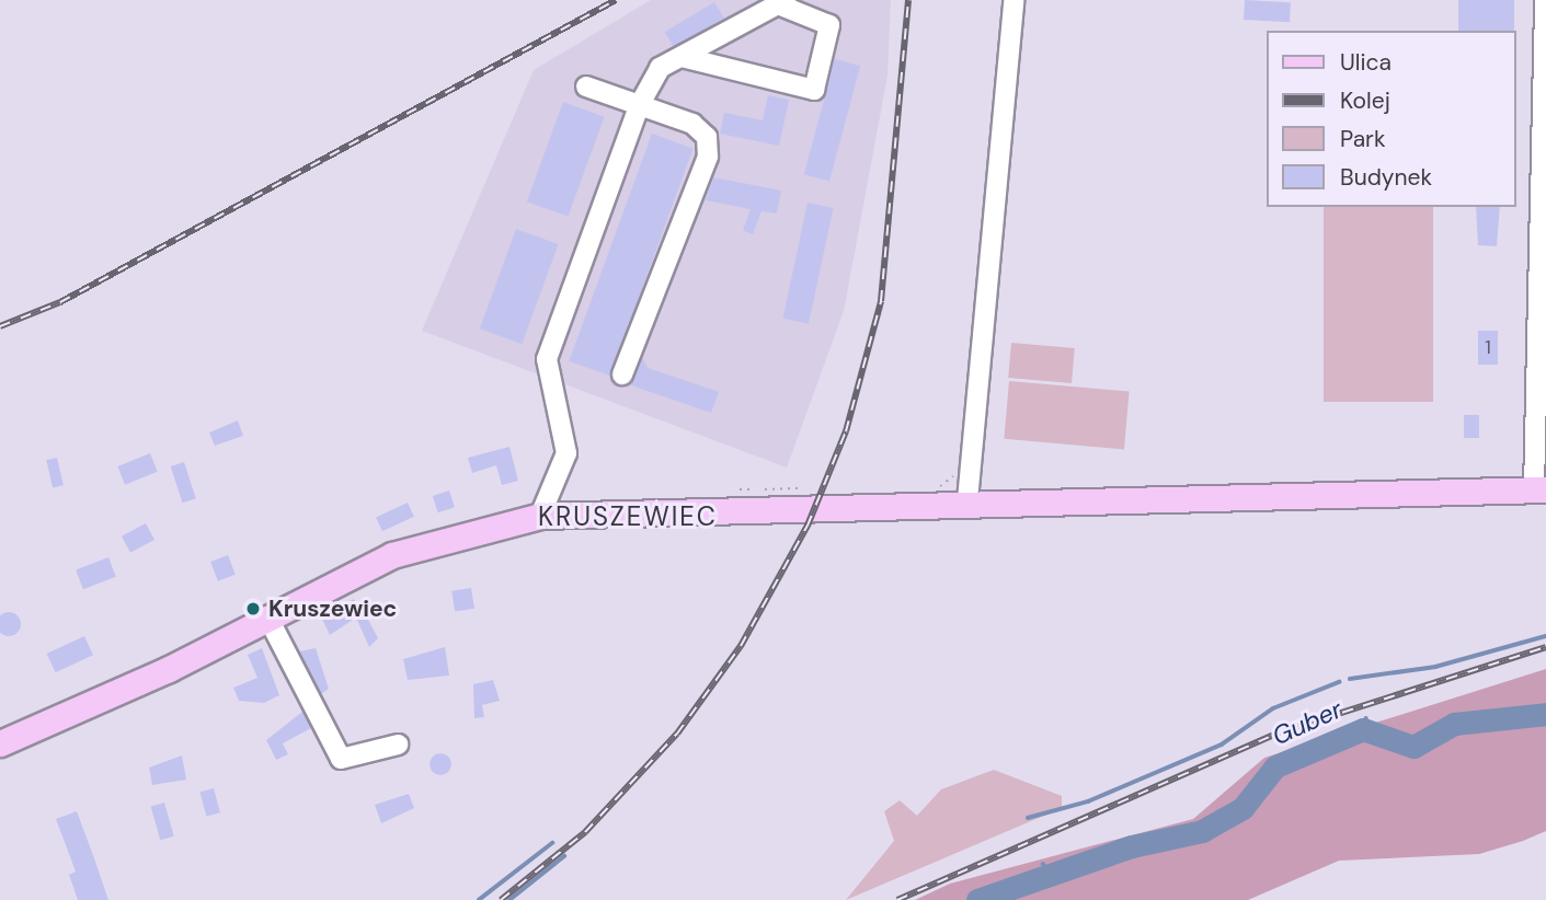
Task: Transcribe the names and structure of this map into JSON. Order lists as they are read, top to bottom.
{
  "districts": ["KRUSZEWIEC"],
  "water": ["Guber"],
  "places": ["Kruszewiec"],
  "house_numbers": ["1"],
  "legend": [
    "Ulica",
    "Kolej",
    "Park",
    "Budynek"
  ]
}
